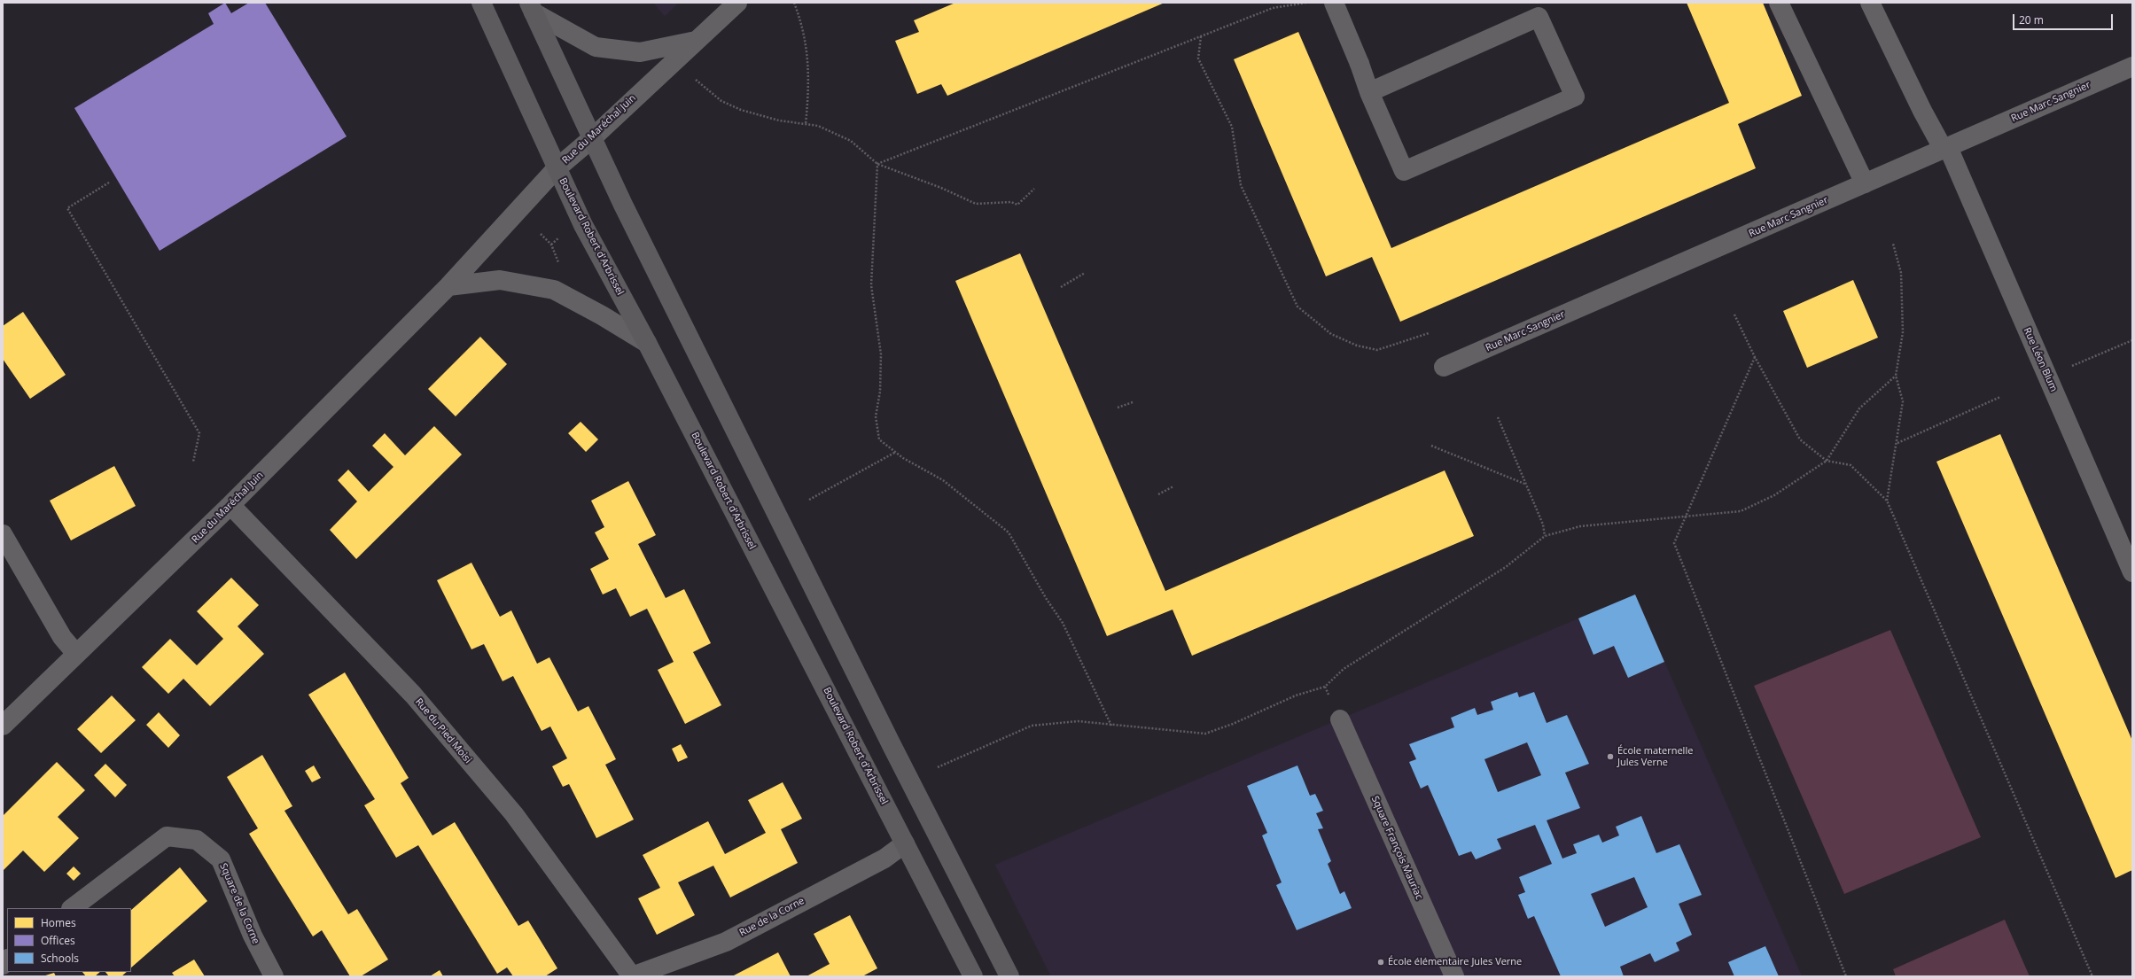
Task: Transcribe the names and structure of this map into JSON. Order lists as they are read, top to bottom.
{
  "streets": {
    "street": [
      "Rue Marc Sangnier",
      "Rue du Maréchal Juin",
      "Boulevard Robert d'Arbrissel",
      "Rue Léon Blum",
      "Rue du Pied Moisi",
      "Square François Mauriac",
      "Square de la Corne",
      "Rue de la Corne"
    ]
  },
  "crossings": [
    ["Rue Marc Sangnier", "Rue Léon Blum"],
    ["Rue du Maréchal Juin", "Boulevard Robert d'Arbrissel"],
    ["Rue du Maréchal Juin", "Rue du Pied Moisi"],
    ["Boulevard Robert d'Arbrissel", "Rue de la Corne"],
    ["Rue du Pied Moisi", "Rue de la Corne"]
  ],
  "places": ["École maternelle Jules Verne", "École élémentaire Jules Verne"],
  "legend": ["Homes", "Offices", "Schools"],
  "scale_bar": "20 m"
}
